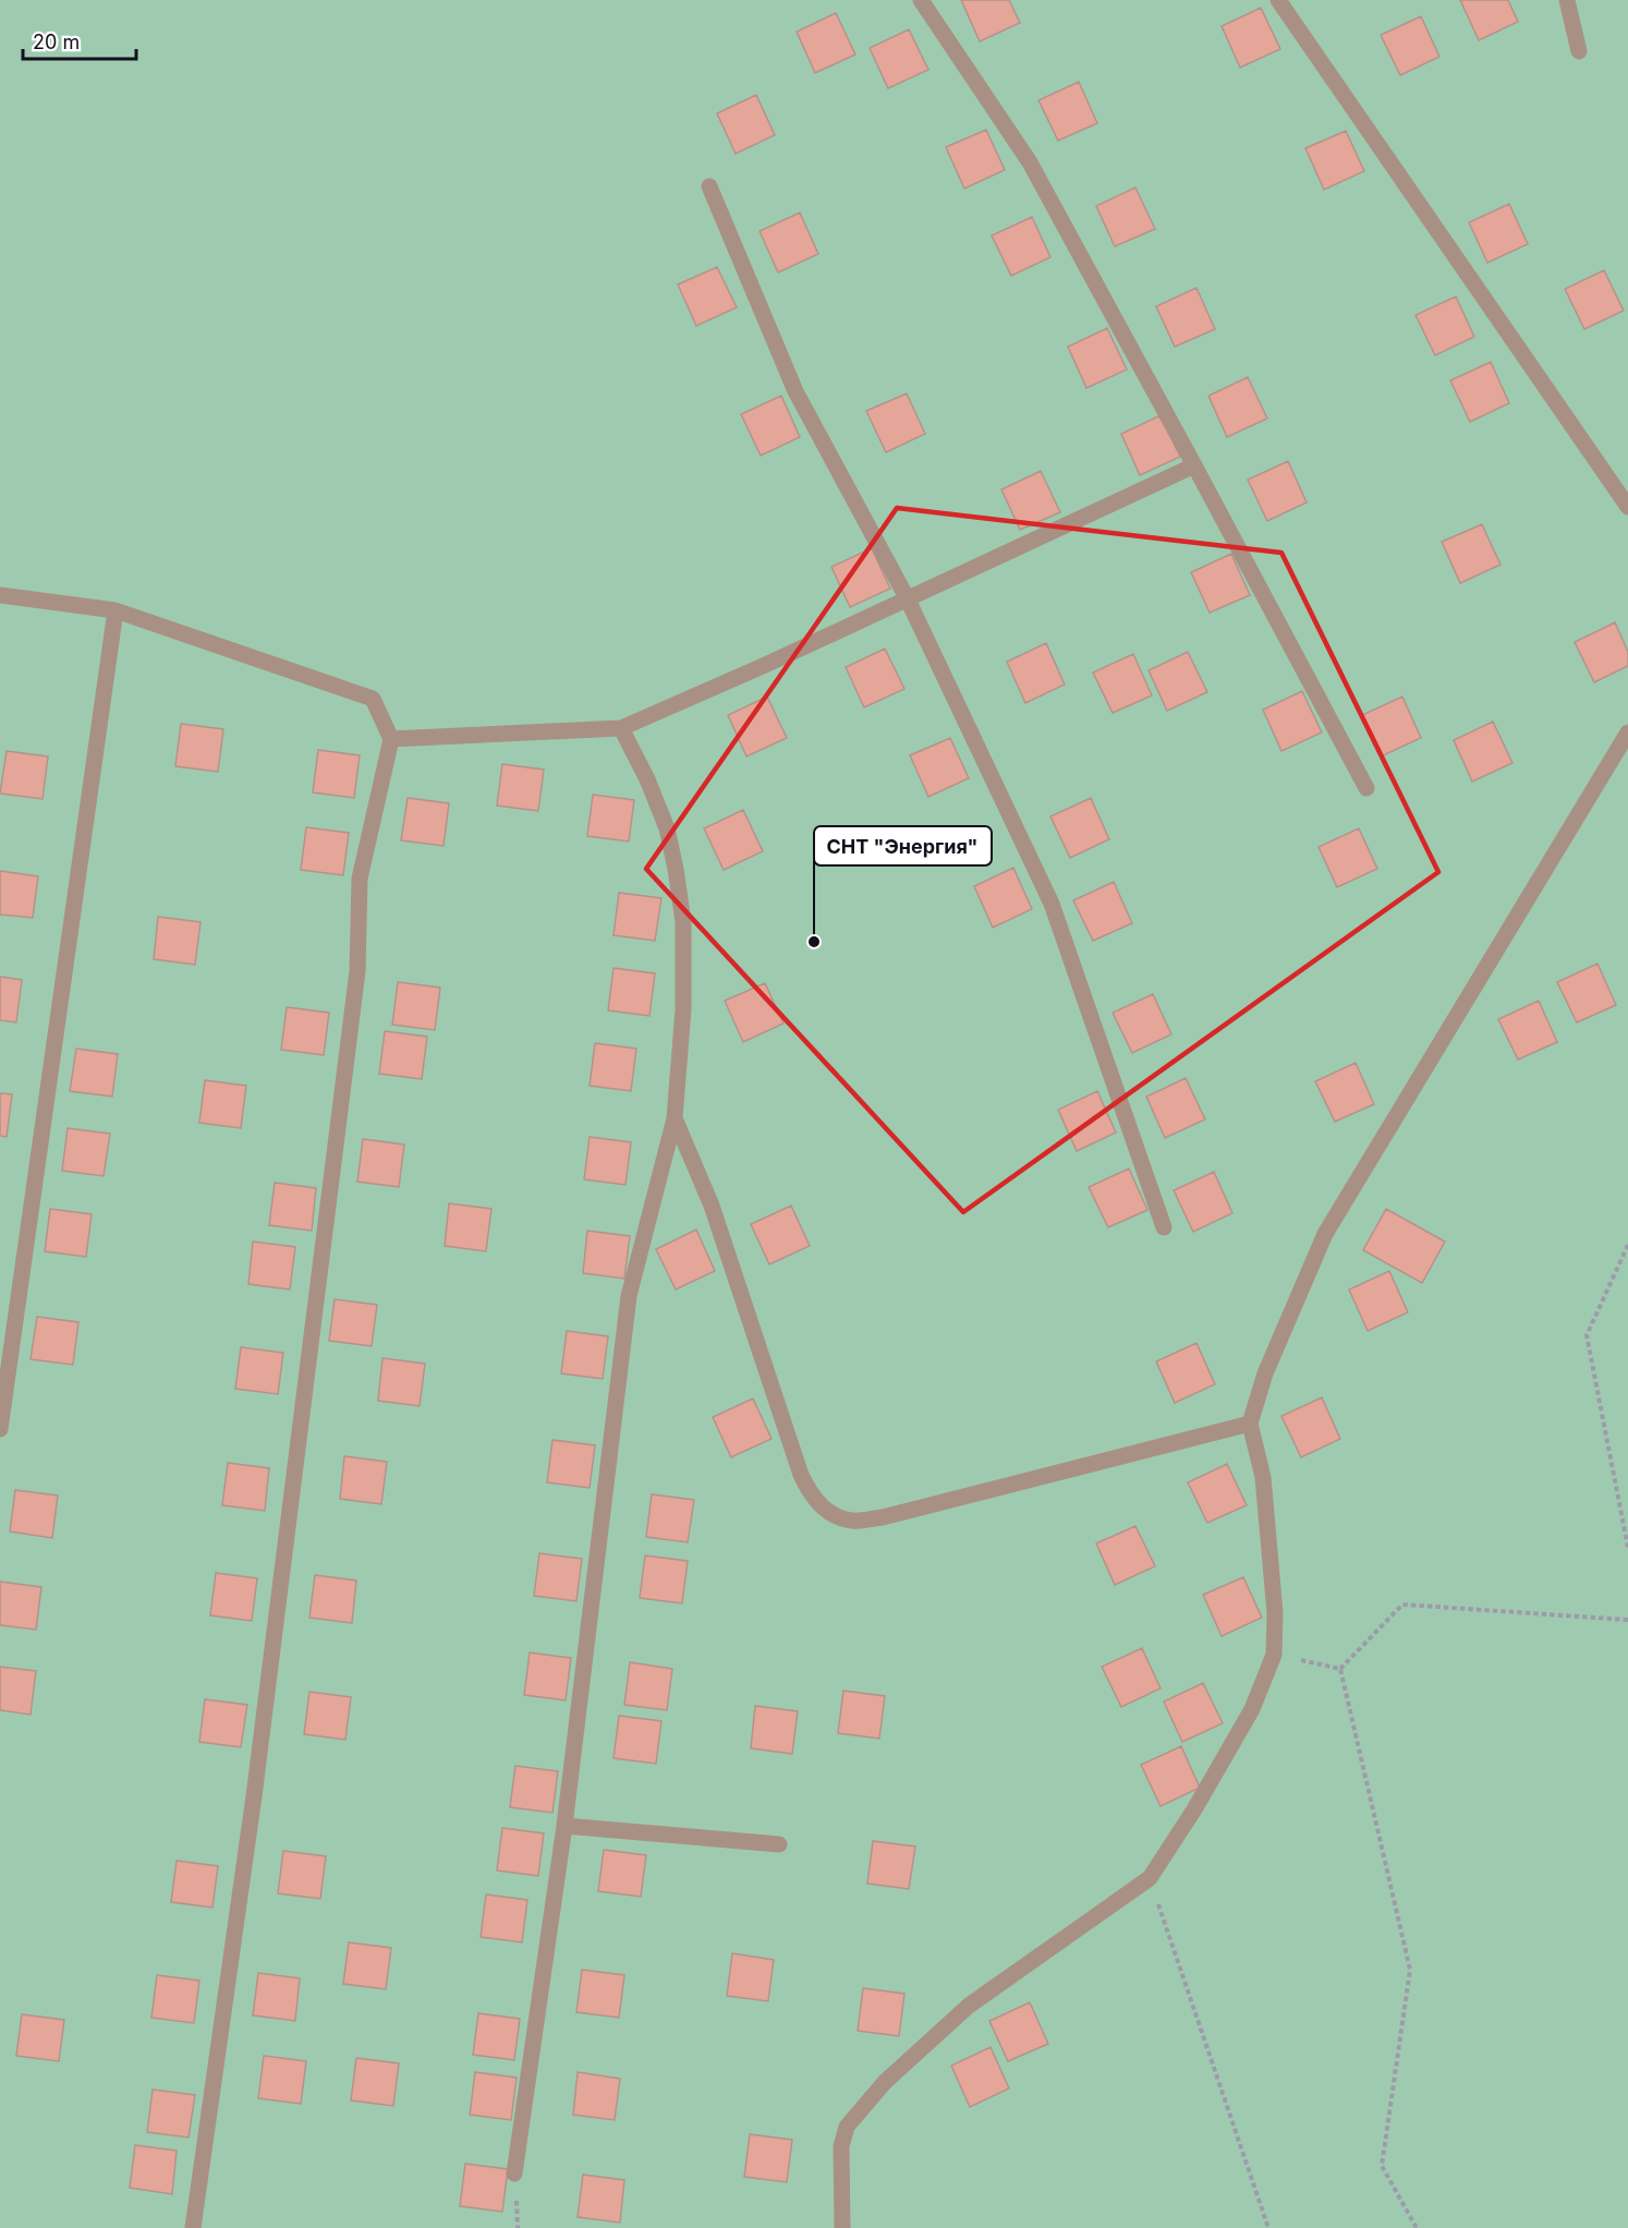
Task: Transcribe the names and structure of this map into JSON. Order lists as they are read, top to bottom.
{
  "places": ["СНТ \"Энергия\""],
  "scale_bar": "20 m"
}
